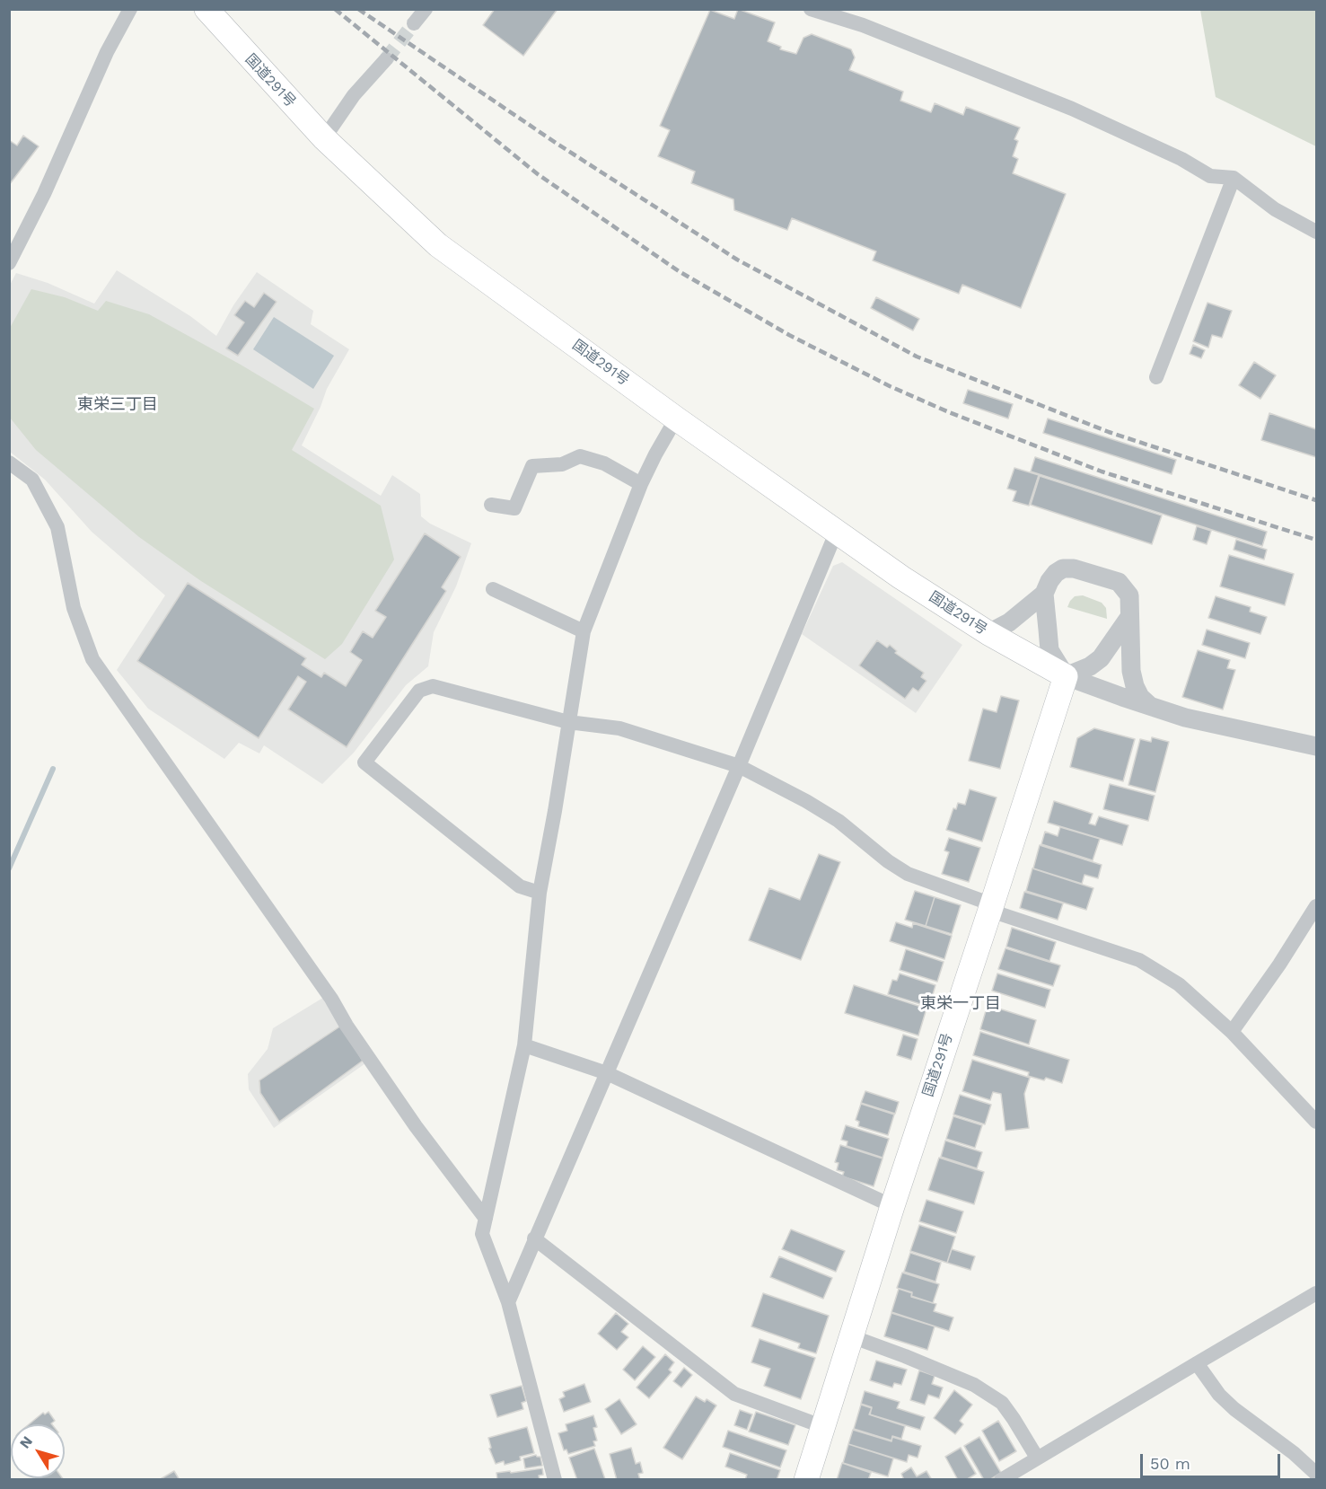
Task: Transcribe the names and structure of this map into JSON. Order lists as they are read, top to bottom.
{
  "streets": {
    "highway": ["国道291号"]
  },
  "districts": ["東栄三丁目", "東栄一丁目"],
  "scale_bar": "50 m",
  "north": "top left"
}
